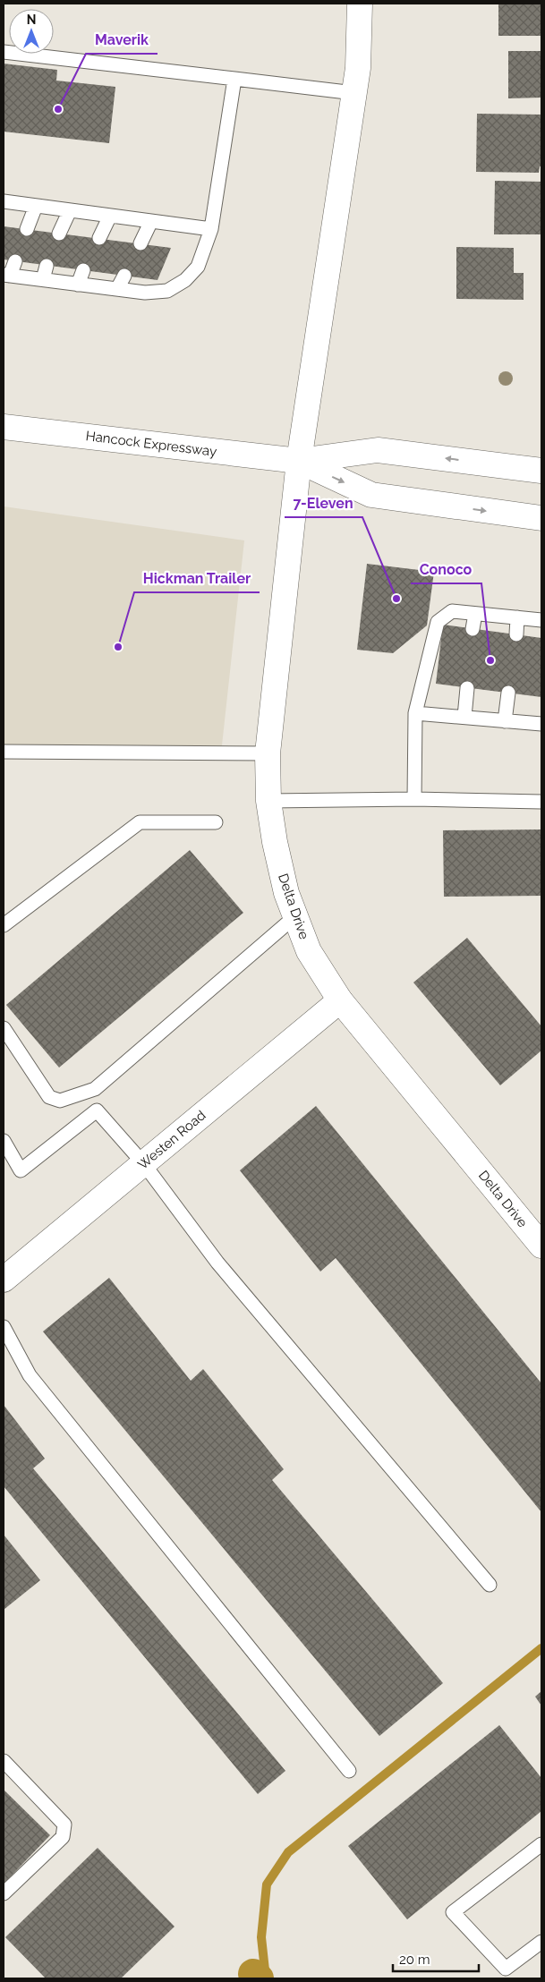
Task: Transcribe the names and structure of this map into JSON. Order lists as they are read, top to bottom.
{
  "streets": {
    "main road": ["Hancock Expressway", "Delta Drive", "Westen Road"]
  },
  "crossings": [
    ["Hancock Expressway", "Delta Drive"],
    ["Delta Drive", "Westen Road"]
  ],
  "places": [
    "Maverik",
    "7-Eleven",
    "Hickman Trailer",
    "Conoco"
  ],
  "scale_bar": "20 m",
  "north": "top"
}
